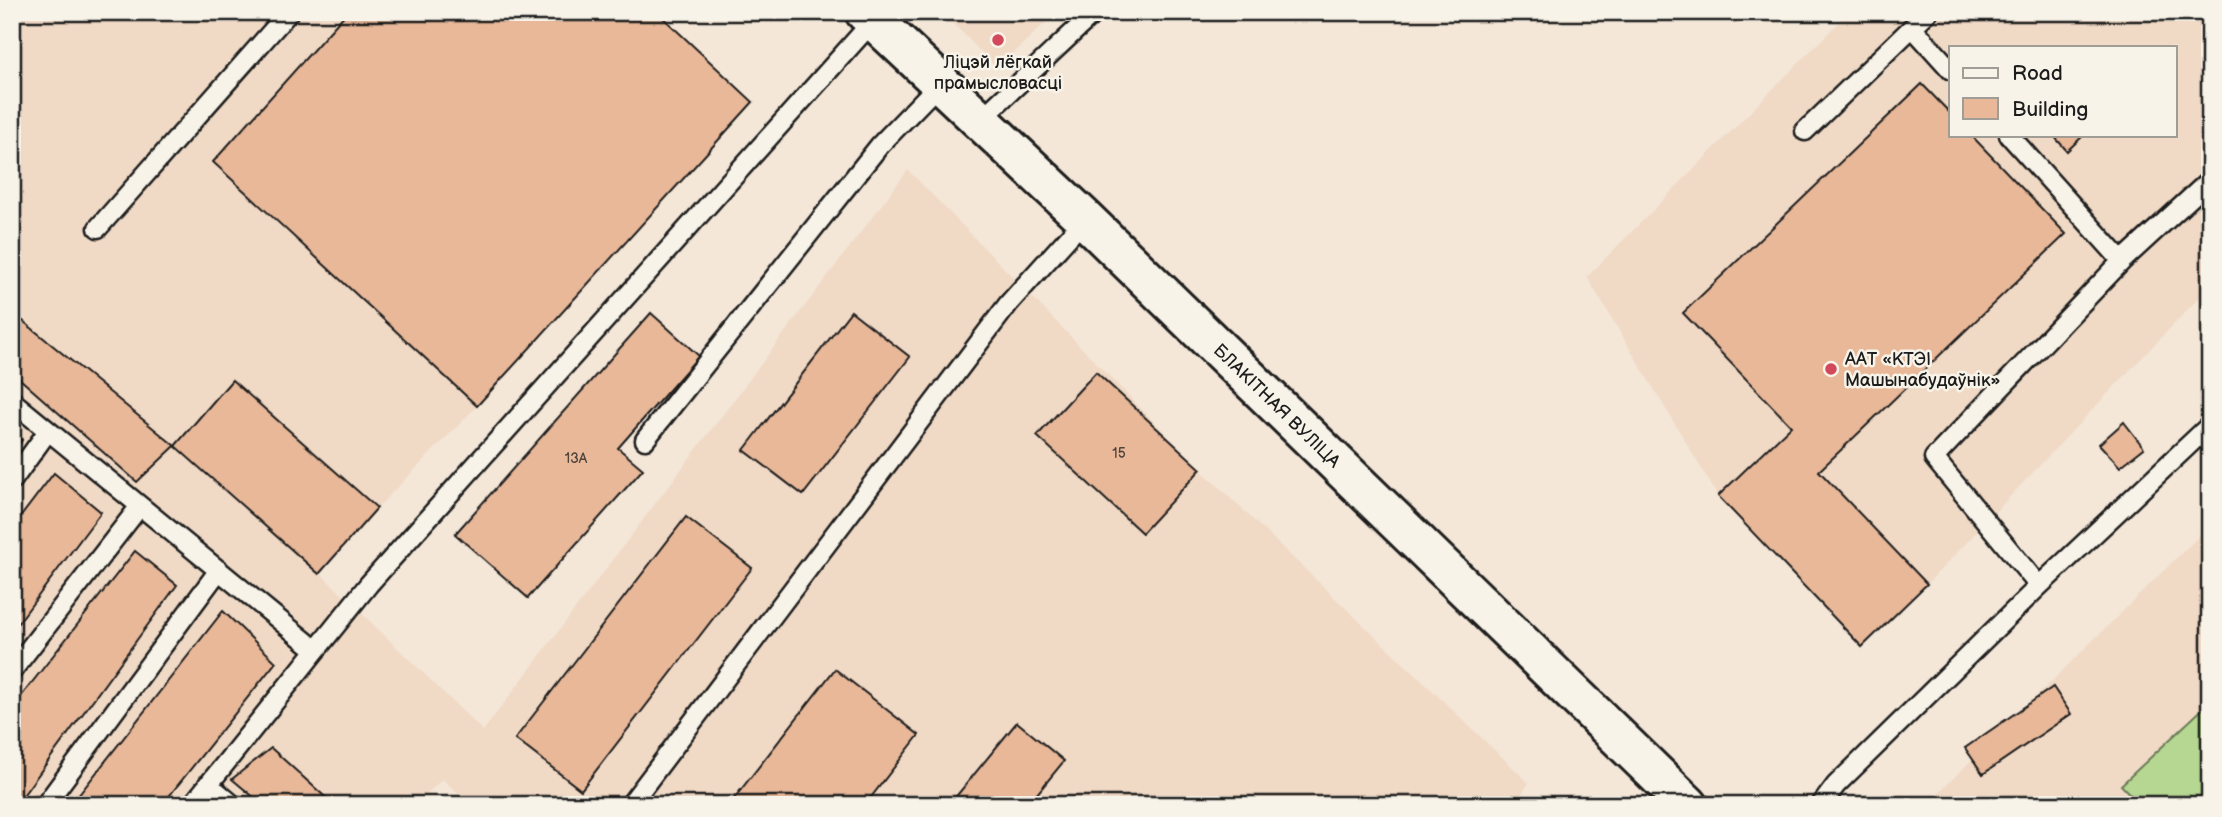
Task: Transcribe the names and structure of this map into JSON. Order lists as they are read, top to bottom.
{
  "streets": {
    "street": ["БЛАКІТНАЯ ВУЛІЦА"]
  },
  "places": ["Ліцэй лёгкай прамысловасці", "ААТ «КТЭІ Машынабудаўнік»"],
  "house_numbers": ["15", "13А"],
  "legend": ["Road", "Building"]
}
